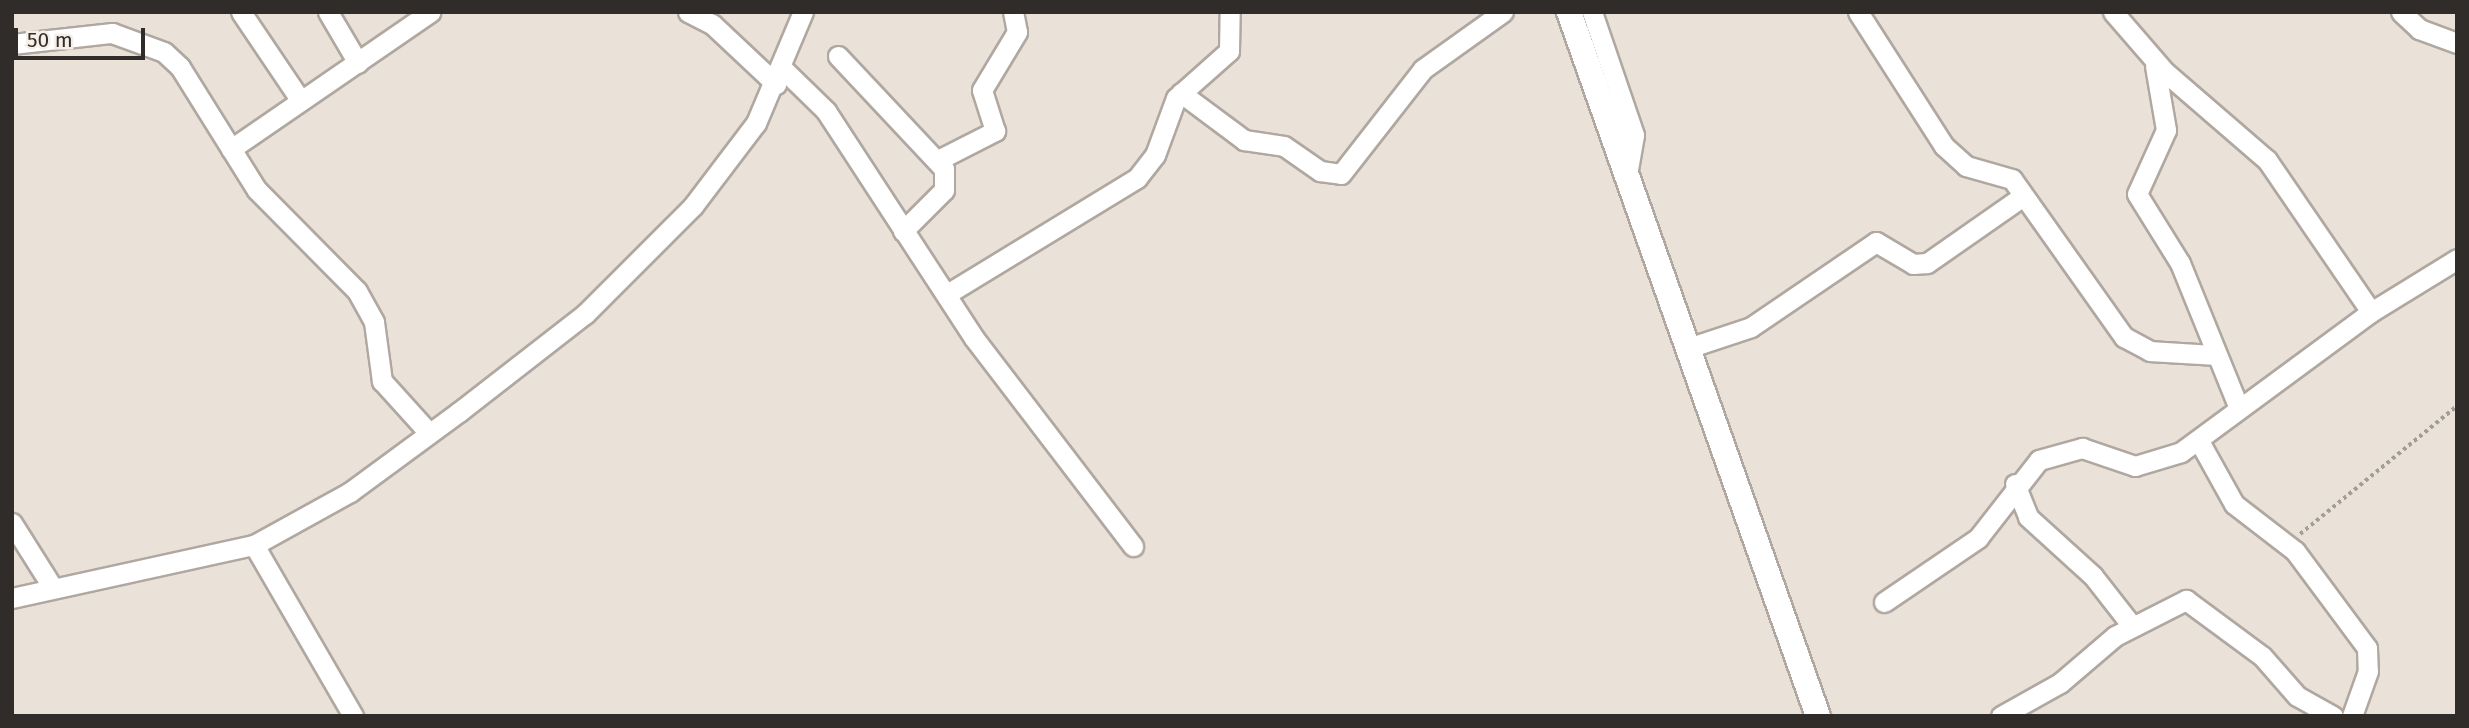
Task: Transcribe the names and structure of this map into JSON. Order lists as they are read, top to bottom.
{
  "scale_bar": "50 m"
}
